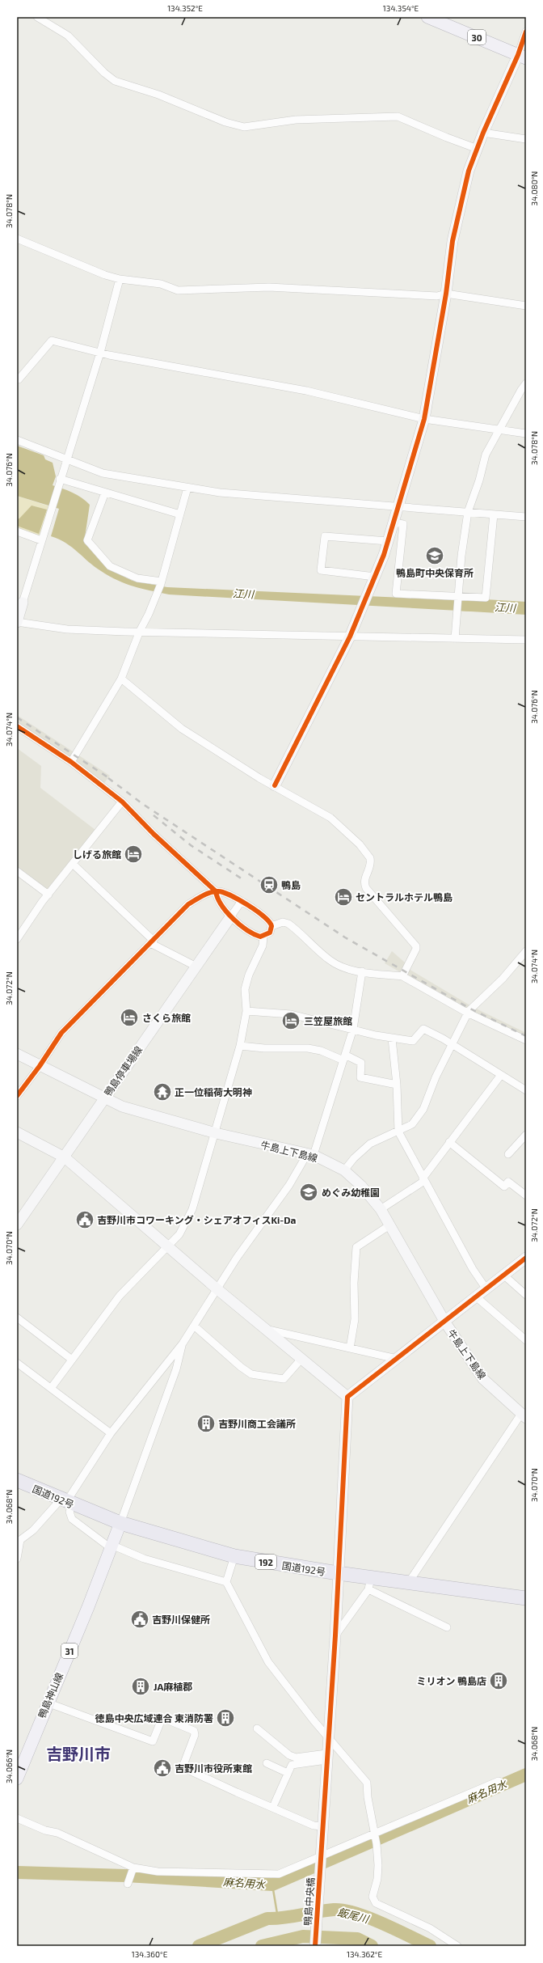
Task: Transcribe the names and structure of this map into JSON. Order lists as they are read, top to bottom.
{
  "streets": {
    "highway": ["国道192号", "192"],
    "main road": ["30", "31", "鴨島神山線"],
    "street": ["鴨島停車場線", "牛島上下島線", "鴨島中央橋"]
  },
  "crossings": [
    ["鴨島停車場線", "牛島上下島線"],
    ["国道192号", "鴨島神山線"],
    ["国道192号", "鴨島中央橋"]
  ],
  "districts": ["吉野川市"],
  "water": ["江川", "麻名用水", "飯尾川"],
  "places": {
    "school or university": ["鴨島町中央保育所", "めぐみ幼稚園"],
    "hotel": [
      "しげる旅館",
      "セントラルホテル鴨島",
      "さくら旅館",
      "三笠屋旅館"
    ],
    "station": ["鴨島"],
    "temple": ["正一位稲荷大明神"],
    "public building": ["吉野川市コワーキング・シェアオフィスKi-Da", "吉野川保健所", "吉野川市役所東館"],
    "building": [
      "吉野川商工会議所",
      "ミリオン 鴨島店",
      "JA麻植郡",
      "徳島中央広域連合 東消防署"
    ]
  },
  "coordinates": [
    "134.352°E",
    "134.354°E",
    "34.080°N",
    "34.078°N",
    "34.076°N",
    "34.074°N",
    "34.072°N",
    "34.070°N",
    "34.068°N",
    "34.066°N",
    "134.360°E",
    "134.362°E"
  ]
}
